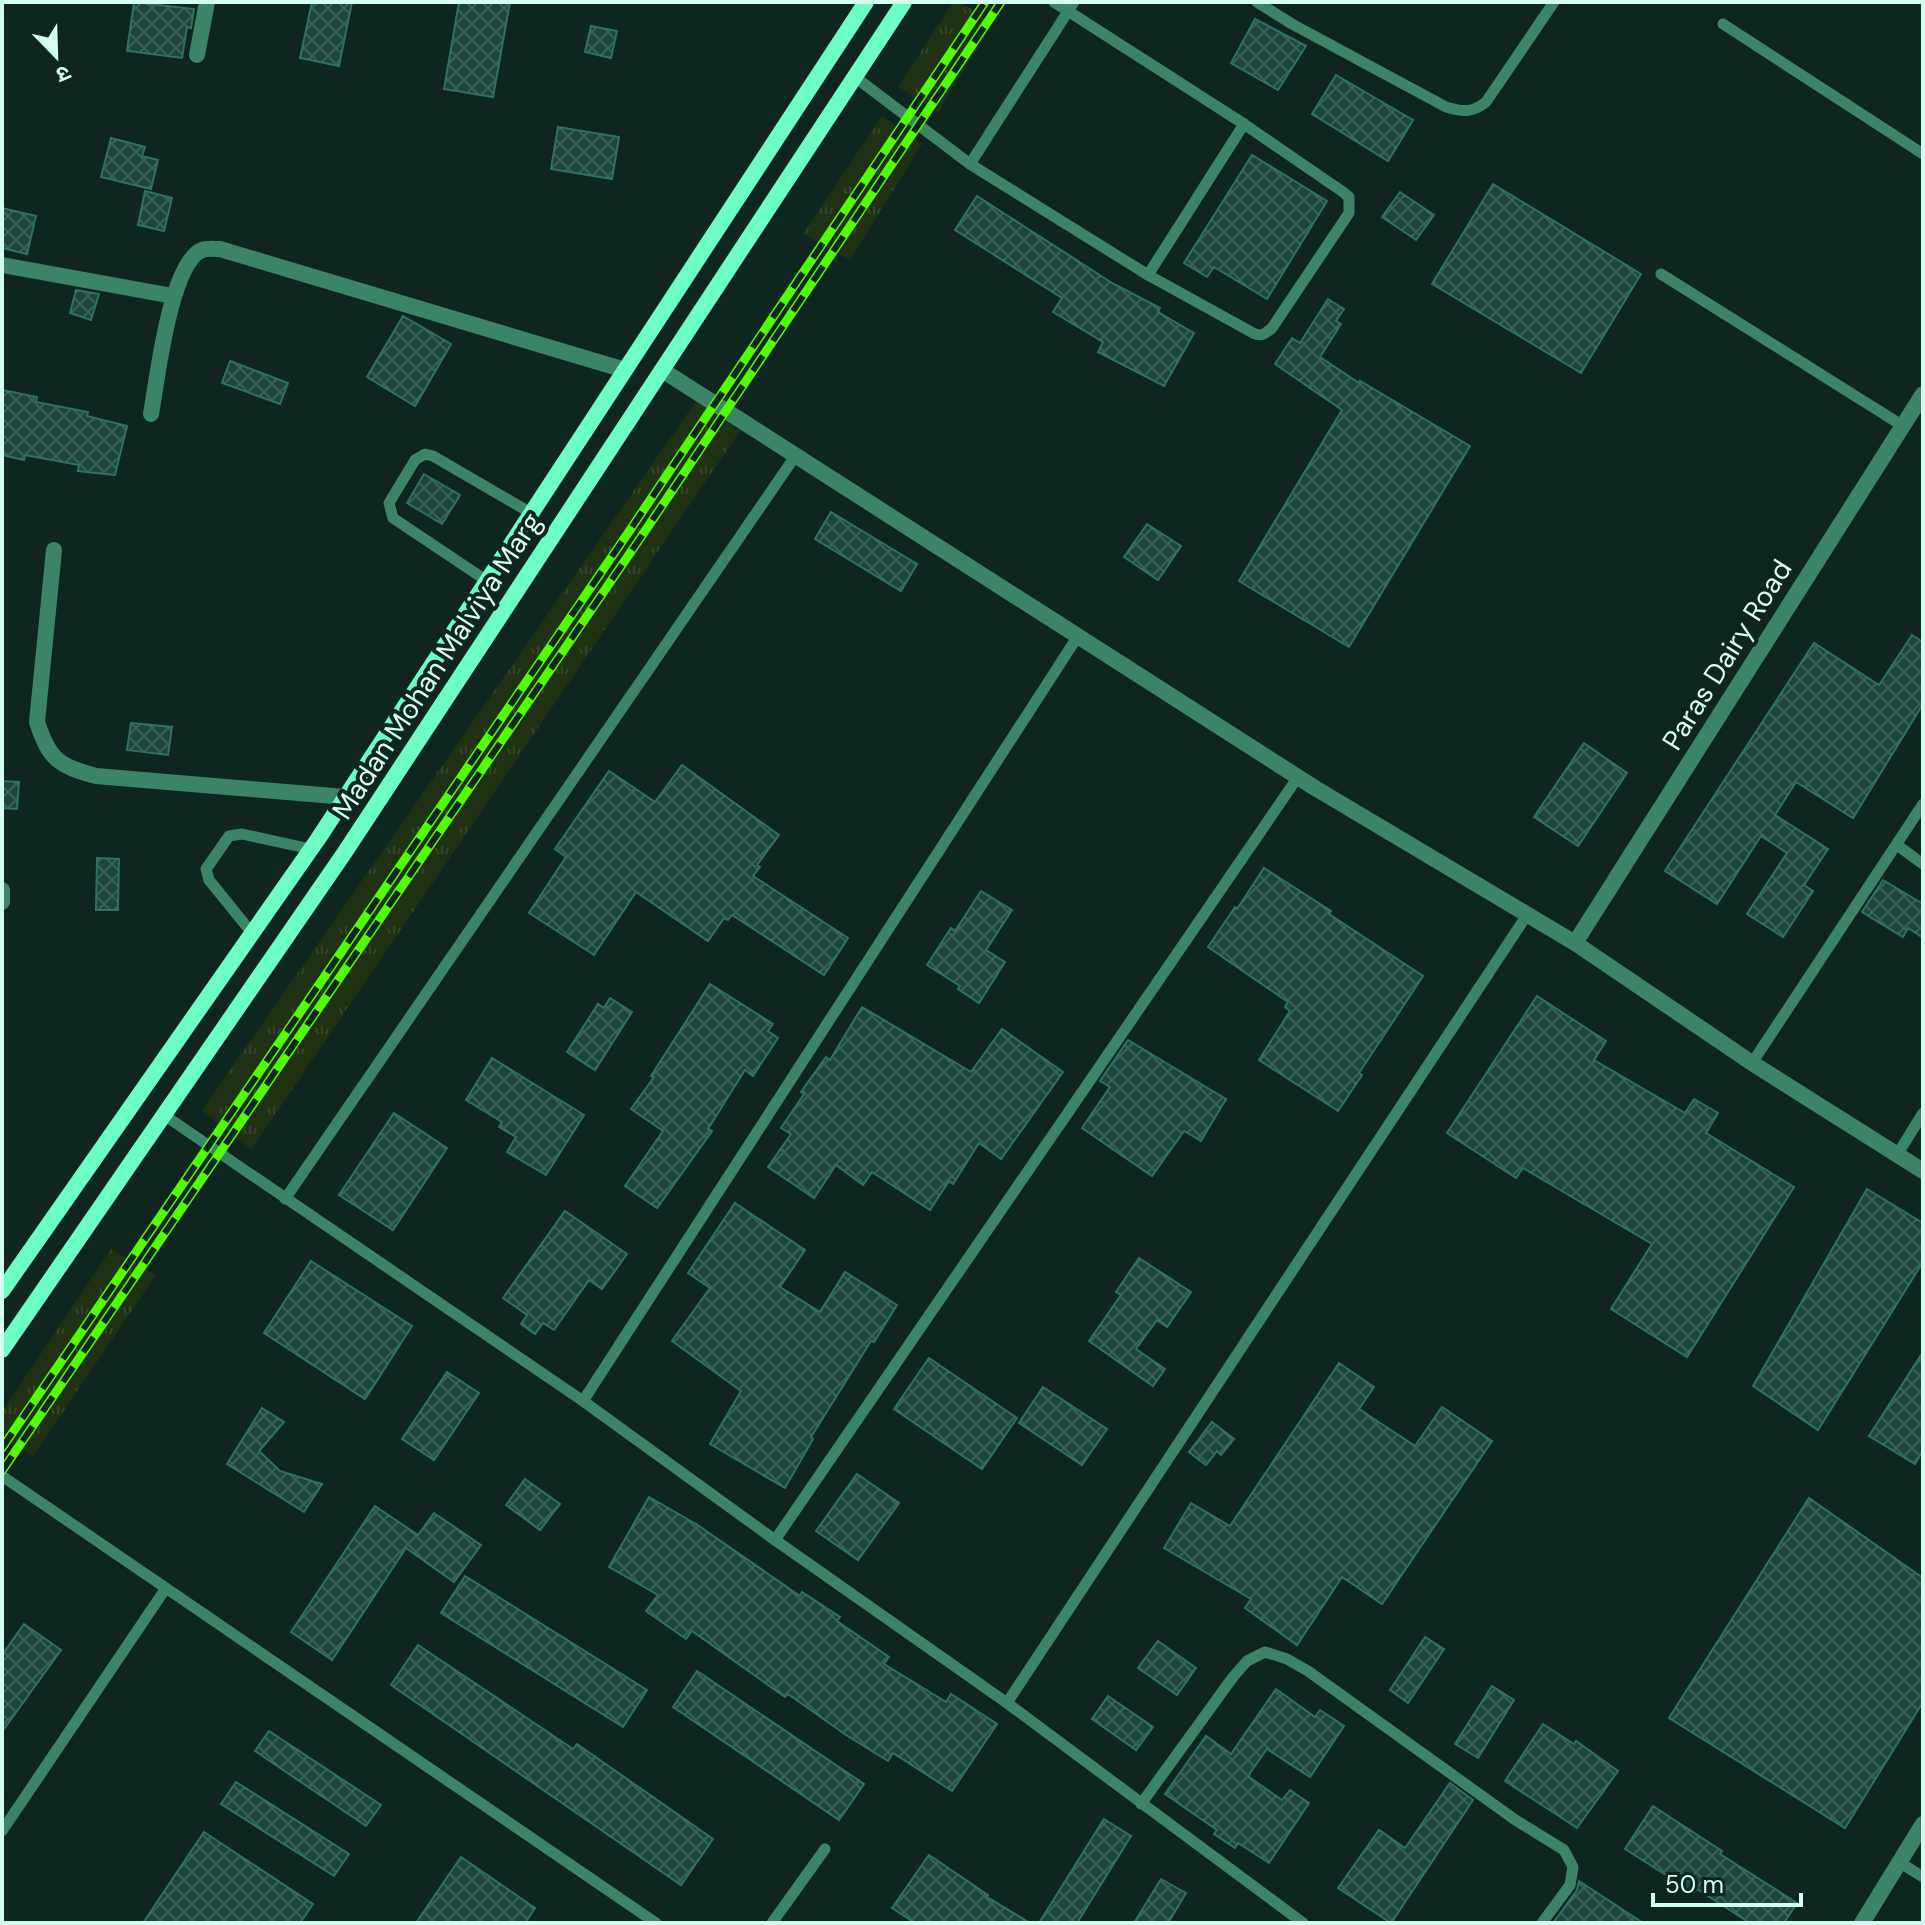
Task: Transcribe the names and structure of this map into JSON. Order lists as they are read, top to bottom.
{
  "streets": {
    "main road": ["Madan Mohan Malviya Marg"],
    "street": ["Paras Dairy Road"]
  },
  "scale_bar": "50 m",
  "north": "bottom right"
}
